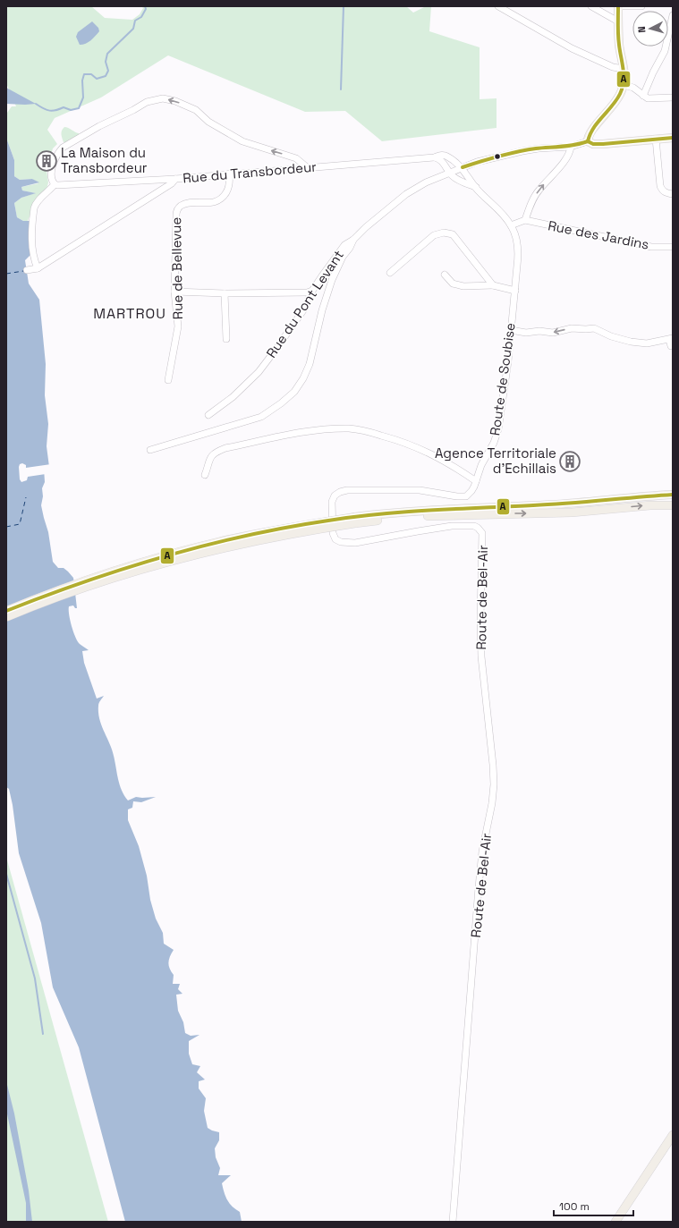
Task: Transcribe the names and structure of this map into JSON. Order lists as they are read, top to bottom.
{
  "streets": {
    "street": [
      "Rue du Transbordeur",
      "Rue des Jardins",
      "Rue de Bellevue",
      "Rue du Pont Levant",
      "Route de Soubise",
      "Route de Bel-Air"
    ]
  },
  "crossings": [
    ["Rue du Transbordeur", "Rue de Bellevue"],
    ["Rue du Transbordeur", "Rue du Pont Levant"],
    ["Rue du Transbordeur", "Route de Soubise"],
    ["Route de Soubise", "Route de Bel-Air"]
  ],
  "districts": ["MARTROU"],
  "places": {
    "building": ["La Maison du Transbordeur", "Agence Territoriale d'Echillais"]
  },
  "lines": ["transit line A"],
  "scale_bar": "100 m",
  "north": "left"
}
